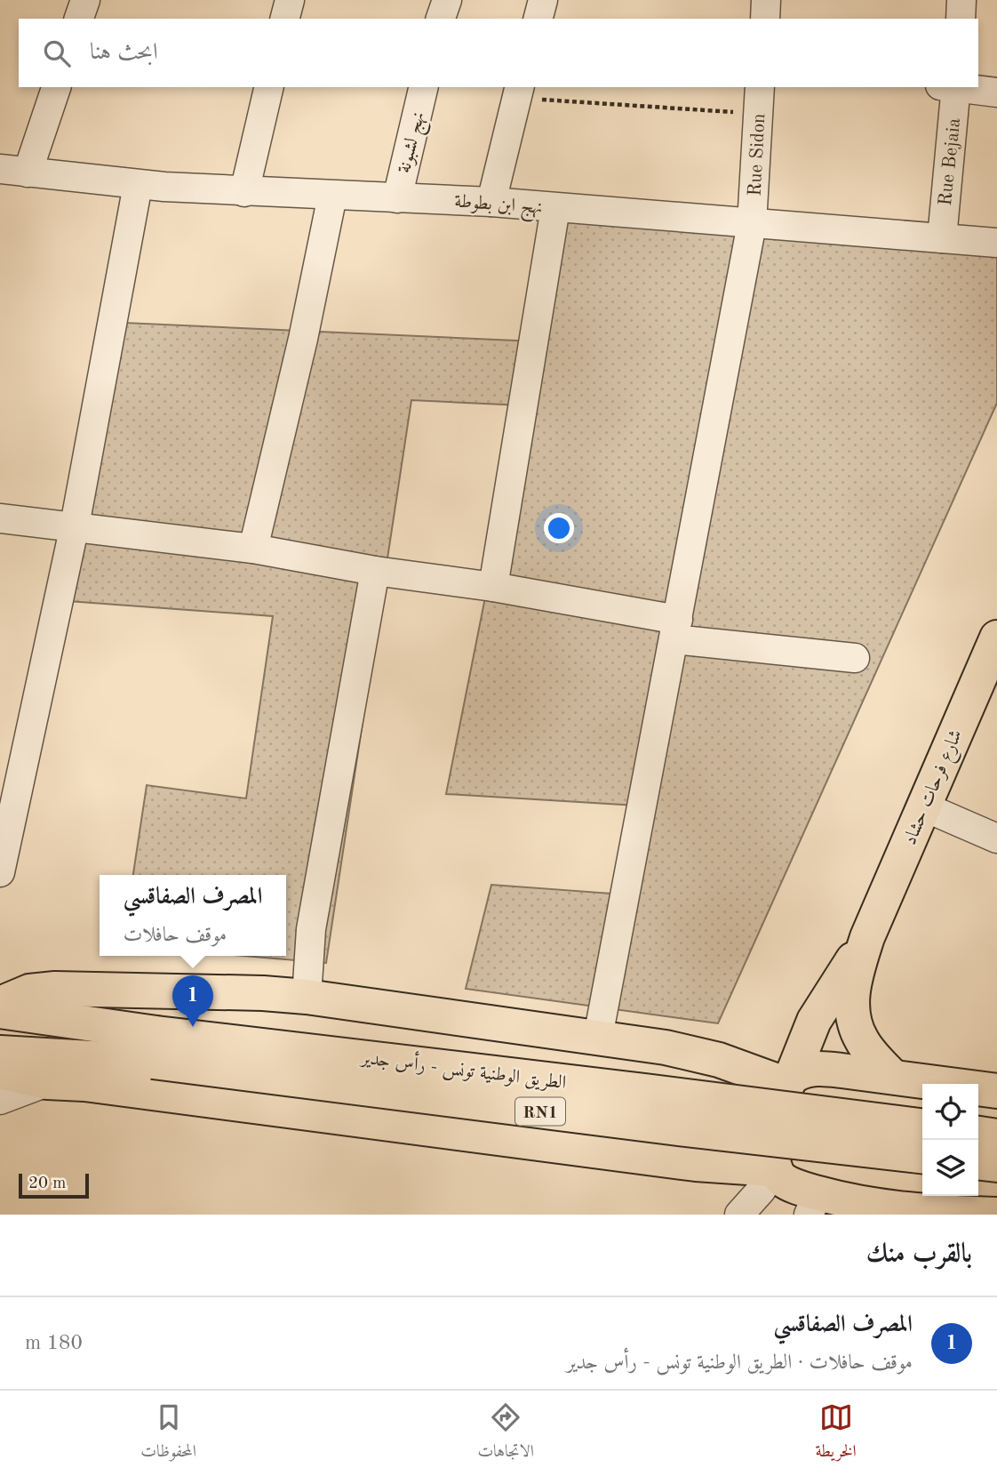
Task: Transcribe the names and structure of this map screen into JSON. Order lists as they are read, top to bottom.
{
  "streets": {
    "main road": ["شارع فرحات حشاد", "الطريق الوطنية تونس - رأس جدير", "RN1"],
    "street": [
      "نهج لشبونة",
      "Rue Sidon",
      "Rue Bejaia",
      "نهج ابن بطوطة"
    ]
  },
  "crossings": [
    ["نهج لشبونة", "نهج ابن بطوطة"],
    ["Rue Sidon", "نهج ابن بطوطة"],
    ["Rue Bejaia", "نهج ابن بطوطة"]
  ],
  "scale_bar": "20 m",
  "page": {
    "search": "ابحث هنا",
    "popup": ["المصرف الصفاقسي", "موقف حافلات"],
    "pins": "1",
    "scale": "20 m",
    "heading": "بالقرب منك",
    "list": [
      {
        "mark": "1",
        "name": "المصرف الصفاقسي",
        "note": "موقف حافلات · الطريق الوطنية تونس - رأس جدير",
        "value": "180 m"
      }
    ],
    "nav": ["الخريطة", "الاتجاهات", "المحفوظات"]
  }
}
